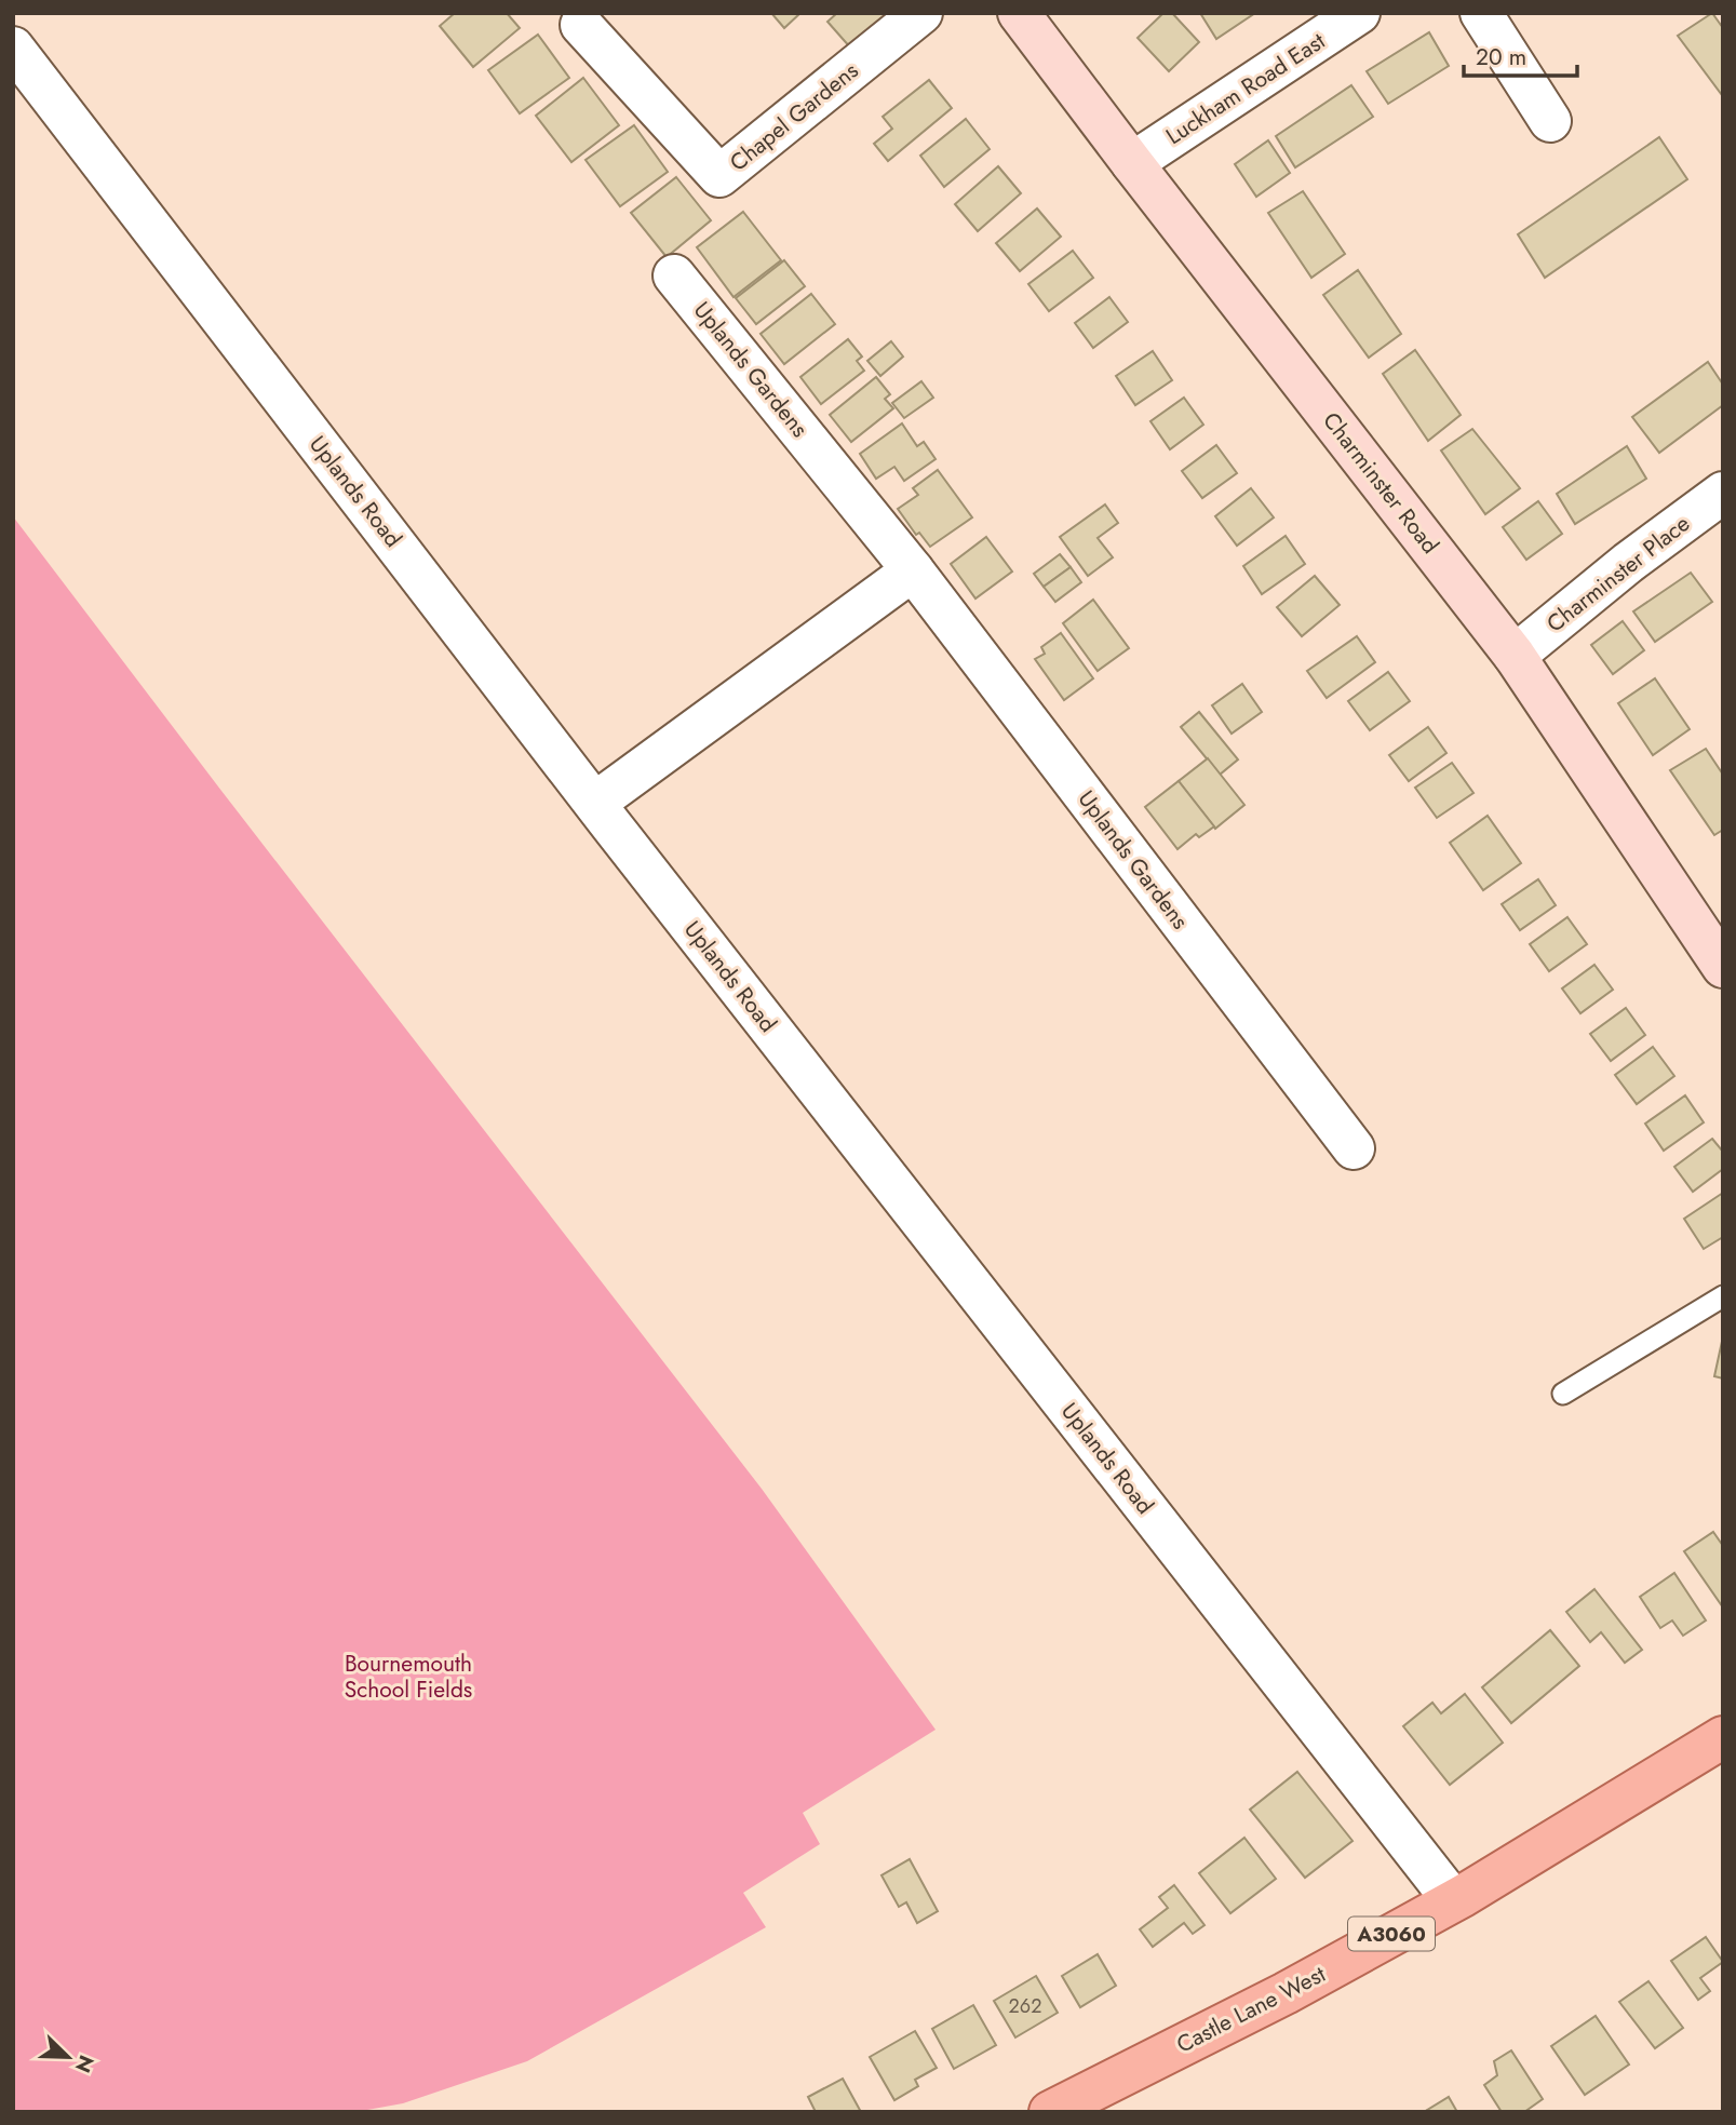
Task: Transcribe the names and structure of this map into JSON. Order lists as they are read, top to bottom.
{
  "streets": {
    "main road": ["Charminster Road", "A3060", "Castle Lane West"],
    "street": [
      "Luckham Road East",
      "Chapel Gardens",
      "Uplands Gardens",
      "Uplands Road",
      "Charminster Place"
    ]
  },
  "crossings": [
    ["Luckham Road East", "Charminster Road"],
    ["Charminster Road", "Charminster Place"],
    ["Uplands Road", "Castle Lane West"]
  ],
  "parks": ["Bournemouth School Fields"],
  "house_numbers": ["262"],
  "scale_bar": "20 m",
  "north": "bottom right"
}
